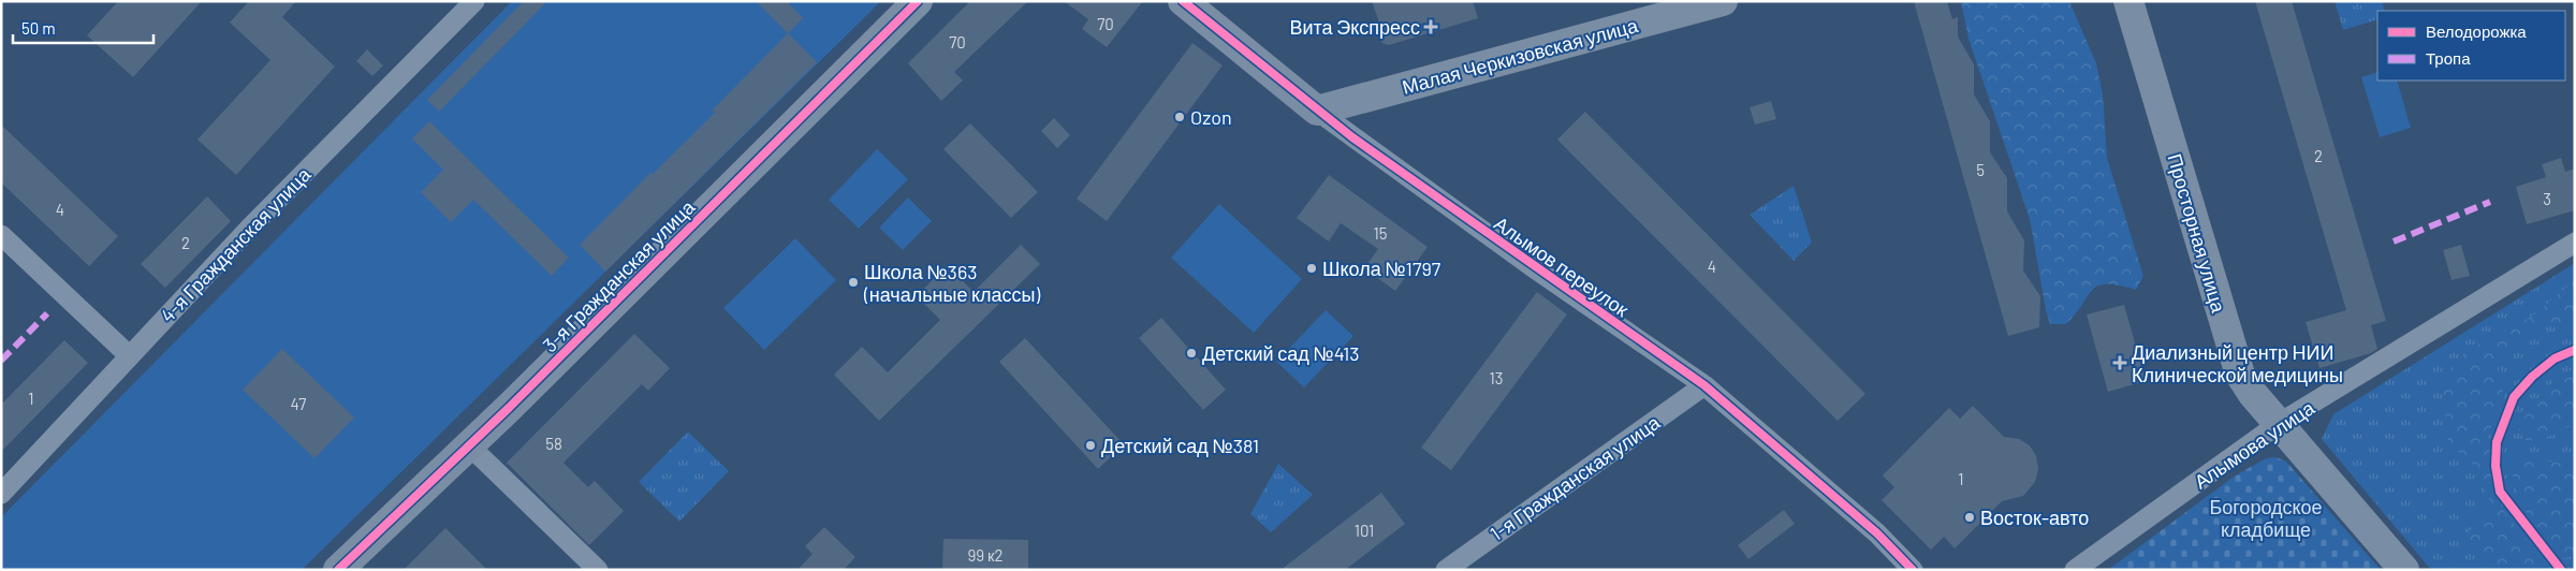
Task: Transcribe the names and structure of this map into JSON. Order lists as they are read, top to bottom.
{
  "streets": {
    "street": [
      "Малая Черкизовская улица",
      "Просторная улица",
      "4-я Гражданская улица",
      "Алымов переулок",
      "3-я Гражданская улица",
      "Алымова улица",
      "1-я Гражданская улица"
    ]
  },
  "crossings": [
    ["Малая Черкизовская улица", "Алымов переулок"],
    ["Просторная улица", "Алымова улица"],
    ["Алымов переулок", "1-я Гражданская улица"]
  ],
  "parks": ["Богородское кладбище"],
  "places": {
    "health": ["Вита Экспресс", "Диализный центр НИИ Клинической медицины"],
    "other": [
      "Ozon",
      "Школа №1797",
      "Школа №363 (начальные классы)",
      "Детский сад №413",
      "Детский сад №381",
      "Восток-авто"
    ]
  },
  "house_numbers": [
    "70",
    "70",
    "2",
    "5",
    "3",
    "4",
    "15",
    "2",
    "4",
    "13",
    "1",
    "47",
    "58",
    "1",
    "101",
    "99 к2"
  ],
  "legend": ["Велодорожка", "Тропа"],
  "scale_bar": "50 m"
}
